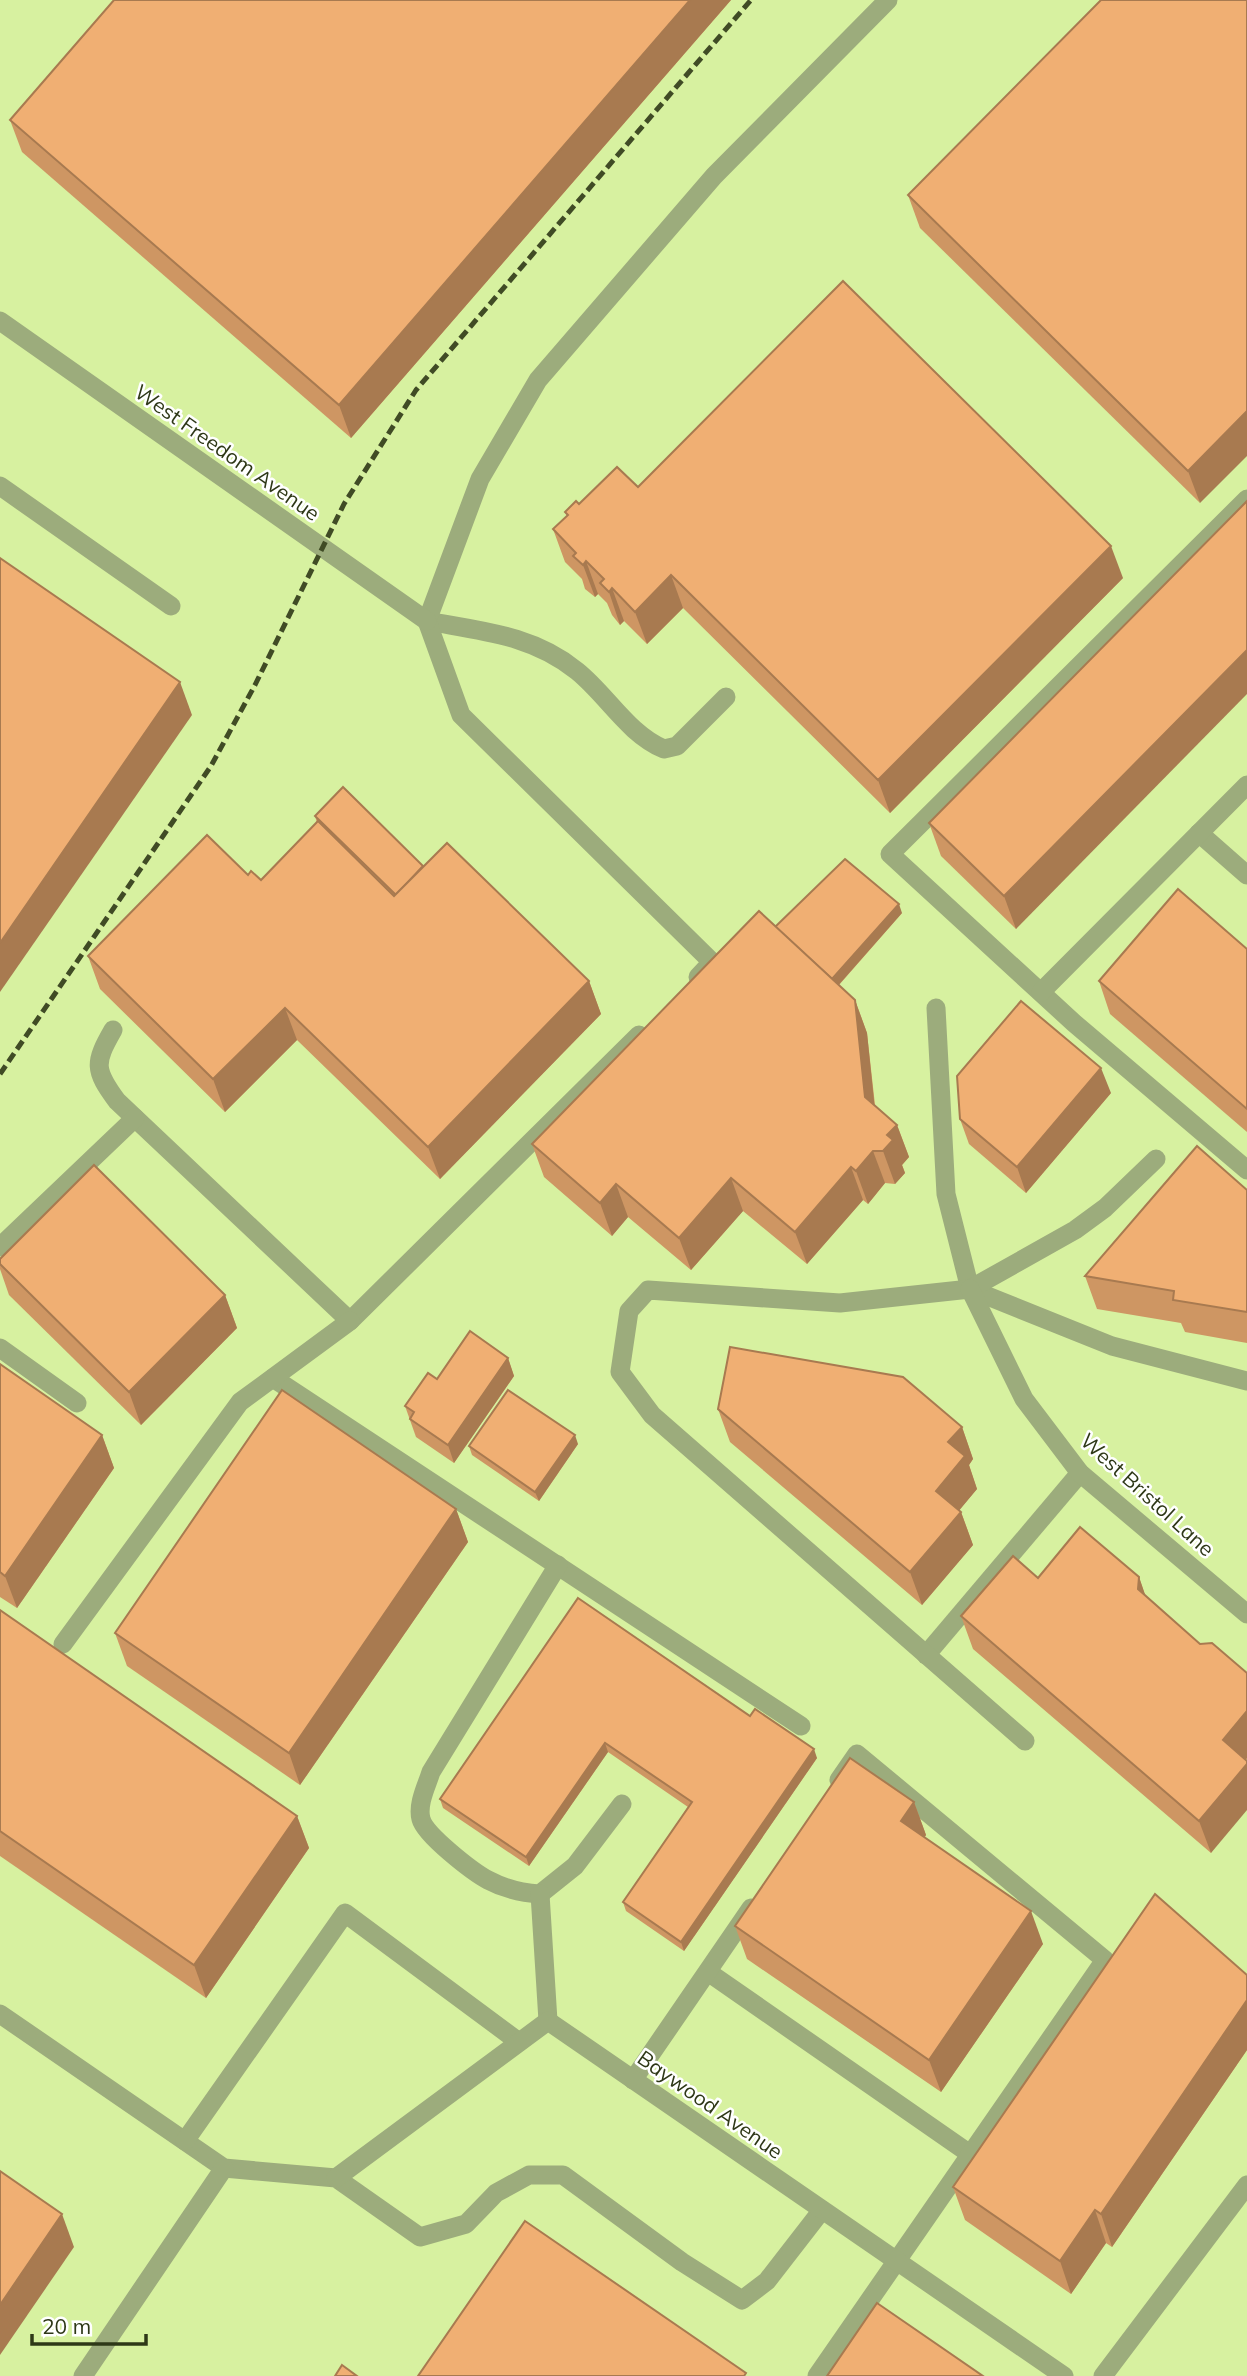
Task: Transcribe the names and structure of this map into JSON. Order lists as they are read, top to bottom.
{
  "streets": {
    "street": ["West Freedom Avenue", "West Bristol Lane", "Baywood Avenue"]
  },
  "scale_bar": "20 m"
}
